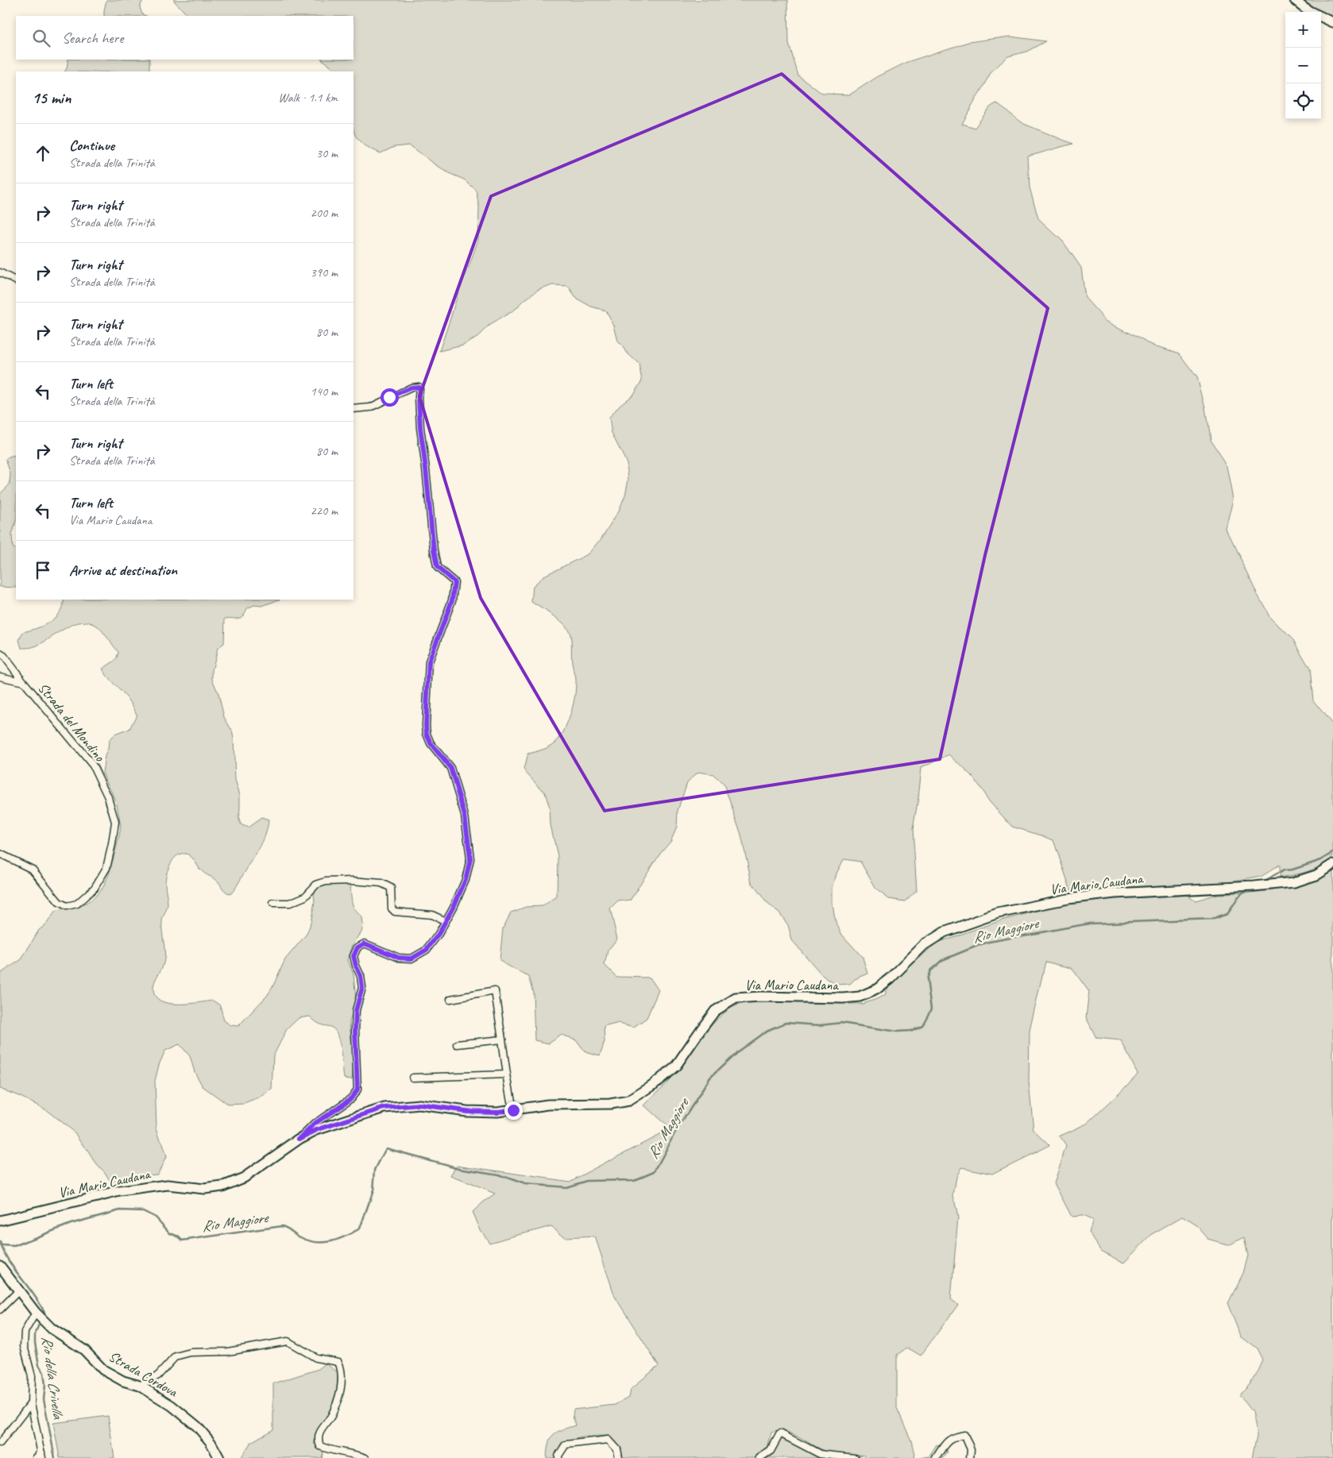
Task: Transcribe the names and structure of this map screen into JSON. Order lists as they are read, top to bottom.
{
  "streets": {
    "main road": ["Via Mario Caudana", "Strada Cordova"],
    "street": ["Strada del Mondino"]
  },
  "water": ["Rio Maggiore", "Rio della Crivella"],
  "page": {
    "map_buttons": ["+", "−"],
    "search": "Search here",
    "heading": ["15 min", "Walk · 1.1 km"],
    "list": [
      ["Continue", "Strada della Trinità", "30 m"],
      ["Turn right", "Strada della Trinità", "200 m"],
      ["Turn right", "Strada della Trinità", "390 m"],
      ["Turn right", "Strada della Trinità", "80 m"],
      ["Turn left", "Strada della Trinità", "140 m"],
      ["Turn right", "Strada della Trinità", "80 m"],
      ["Turn left", "Via Mario Caudana", "220 m"],
      "Arrive at destination"
    ]
  }
}
